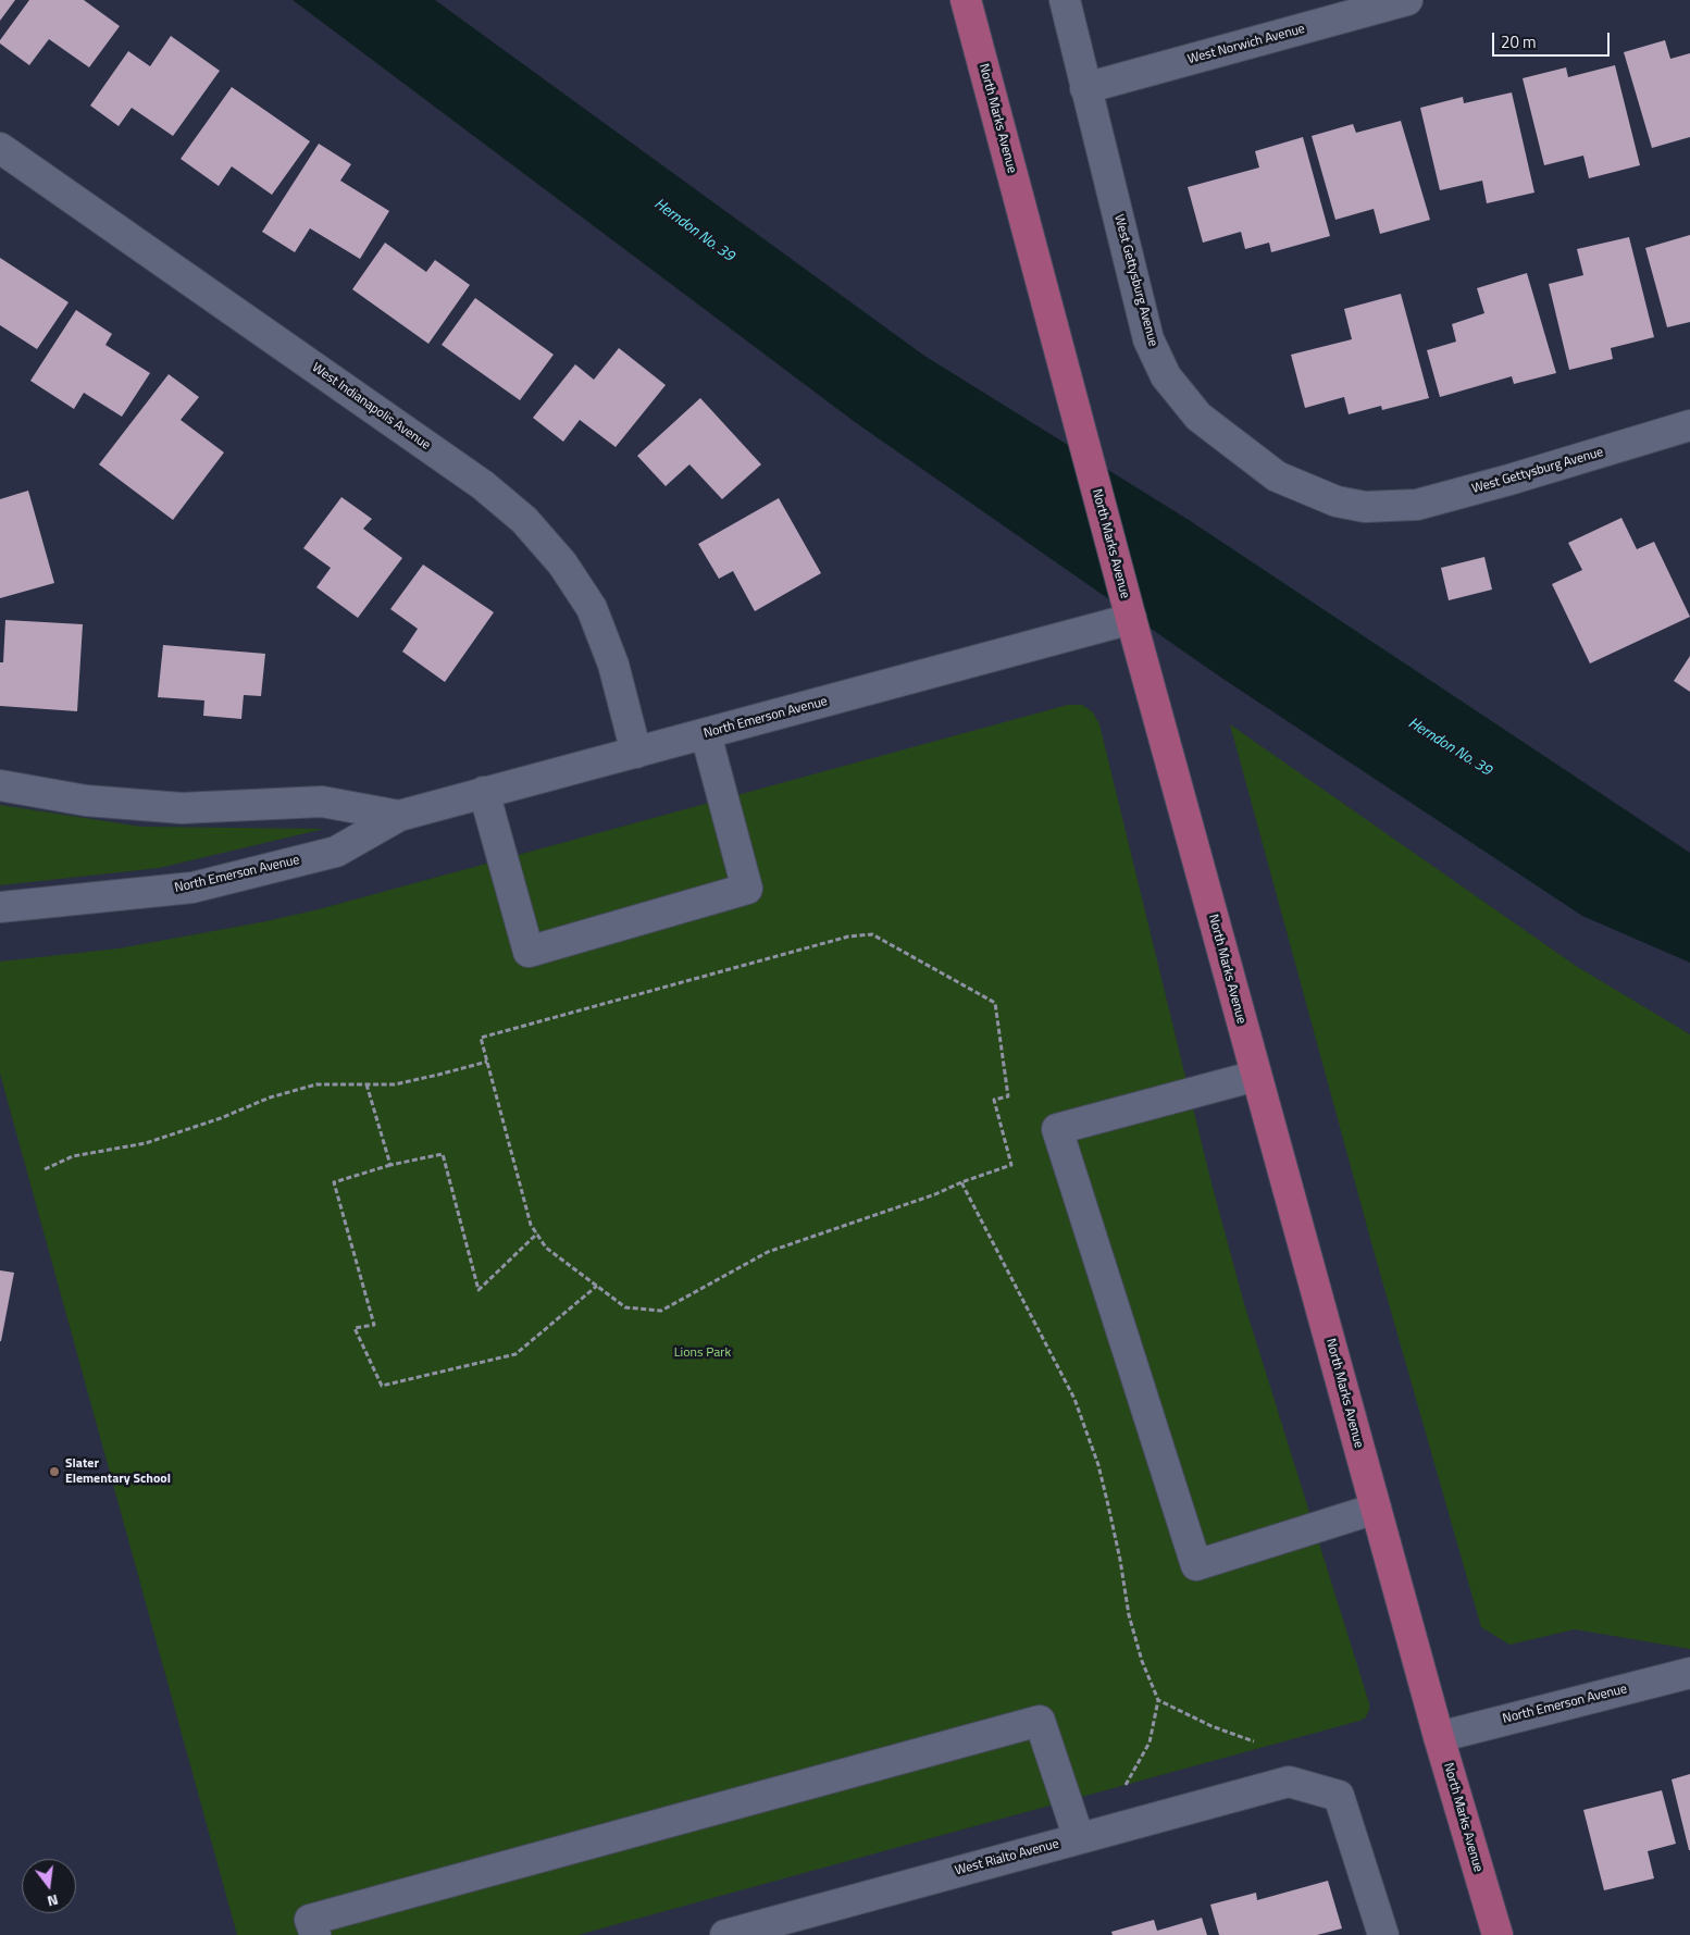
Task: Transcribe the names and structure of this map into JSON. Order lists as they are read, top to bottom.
{
  "streets": {
    "main road": ["North Marks Avenue"],
    "street": [
      "West Norwich Avenue",
      "West Gettysburg Avenue",
      "West Indianapolis Avenue",
      "North Emerson Avenue",
      "West Rialto Avenue"
    ]
  },
  "crossings": [
    ["West Norwich Avenue", "West Gettysburg Avenue"],
    ["North Marks Avenue", "North Emerson Avenue"],
    ["West Indianapolis Avenue", "North Emerson Avenue"]
  ],
  "water": ["Herndon No. 39"],
  "parks": ["Lions Park"],
  "places": ["Slater Elementary School"],
  "scale_bar": "20 m",
  "north": "bottom"
}
